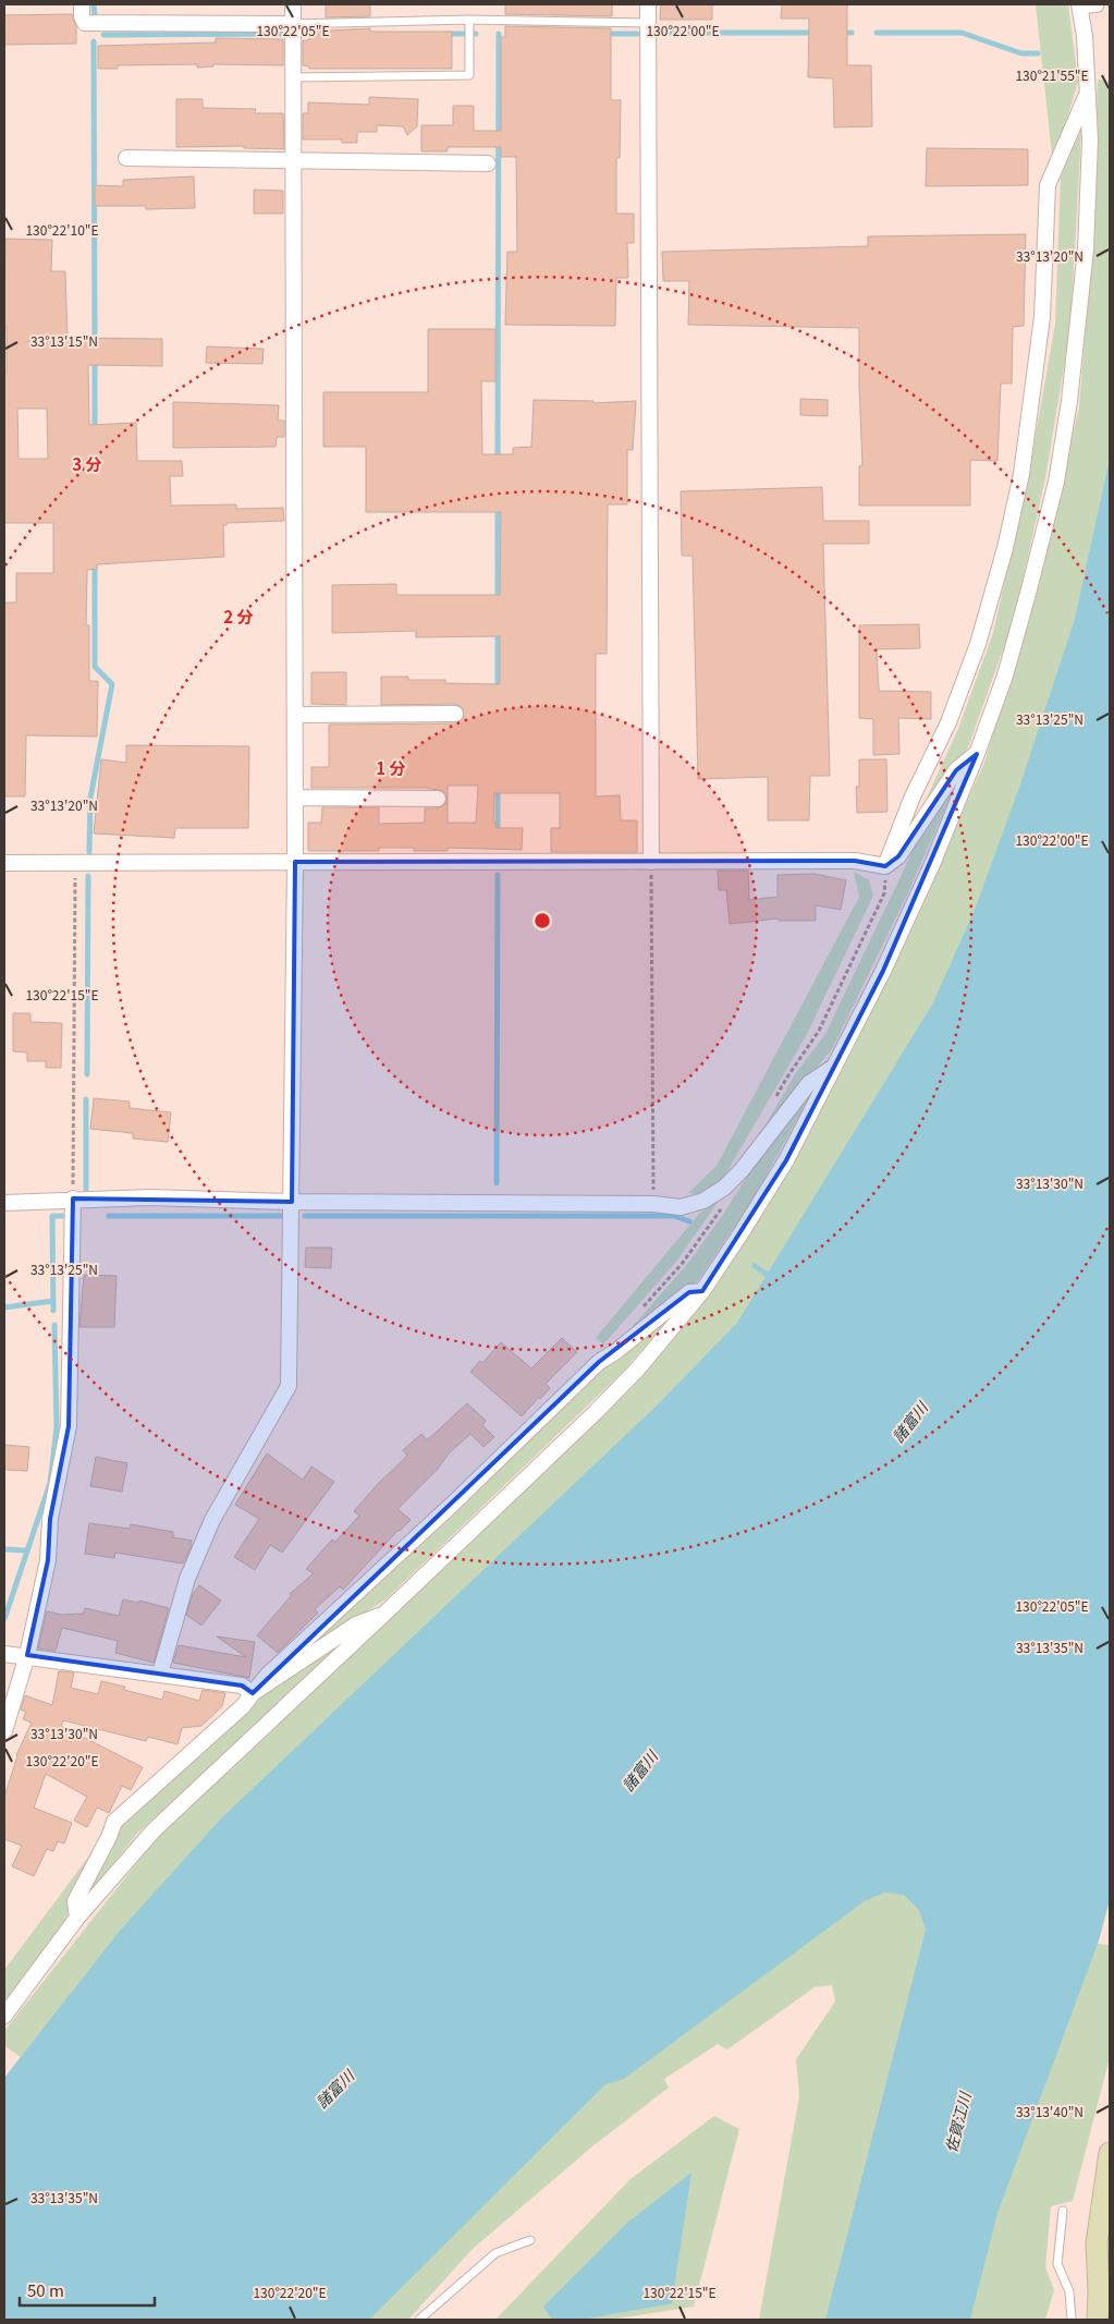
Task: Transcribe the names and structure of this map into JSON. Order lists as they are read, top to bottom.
{
  "water": ["諸富川", "佐賀江川"],
  "scale_bar": "50 m",
  "coordinates": [
    "130°22'05\"E",
    "130°22'00\"E",
    "130°21'55\"E",
    "130°22'10\"E",
    "33°13'20\"N",
    "33°13'15\"N",
    "33°13'25\"N",
    "130°22'15\"E",
    "33°13'30\"N",
    "33°13'35\"N",
    "130°22'20\"E",
    "33°13'40\"N"
  ],
  "rings": ["3 分", "2 分", "1 分"]
}
